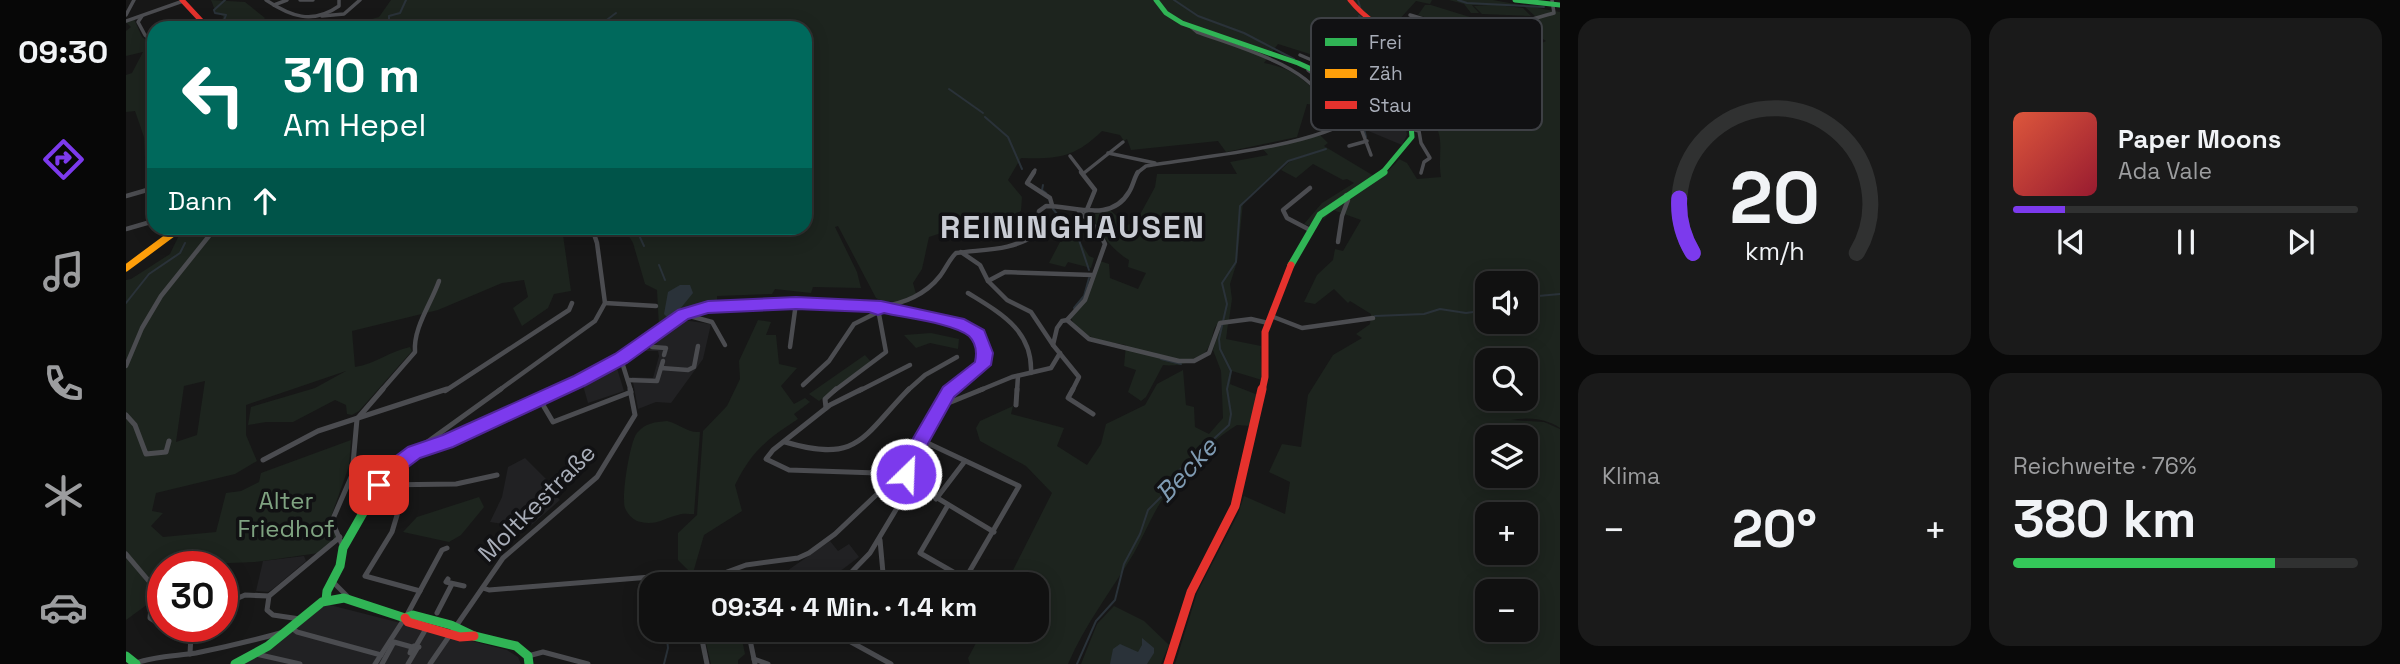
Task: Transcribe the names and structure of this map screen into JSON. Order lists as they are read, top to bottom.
{
  "streets": {
    "street": ["Moltkestraße"]
  },
  "districts": ["REININGHAUSEN"],
  "water": ["Becke"],
  "parks": ["Alter Friedhof"],
  "legend": ["Frei", "Zäh", "Stau"],
  "page": {
    "tabs": "09:30",
    "turn": ["310 m", "Am Hepel"],
    "song": ["Paper Moons", "Ada Vale"],
    "then": "Dann",
    "map_buttons": ["+", "−"],
    "tile": [
      "Klima",
      ["Reichweite · 76%", "380 km"]
    ],
    "heat": ["−", "20°", "+"],
    "limit": "30",
    "trip": "09:34 · 4 Min. · 1.4 km",
    "gauge": ["20", "km/h"]
  }
}
